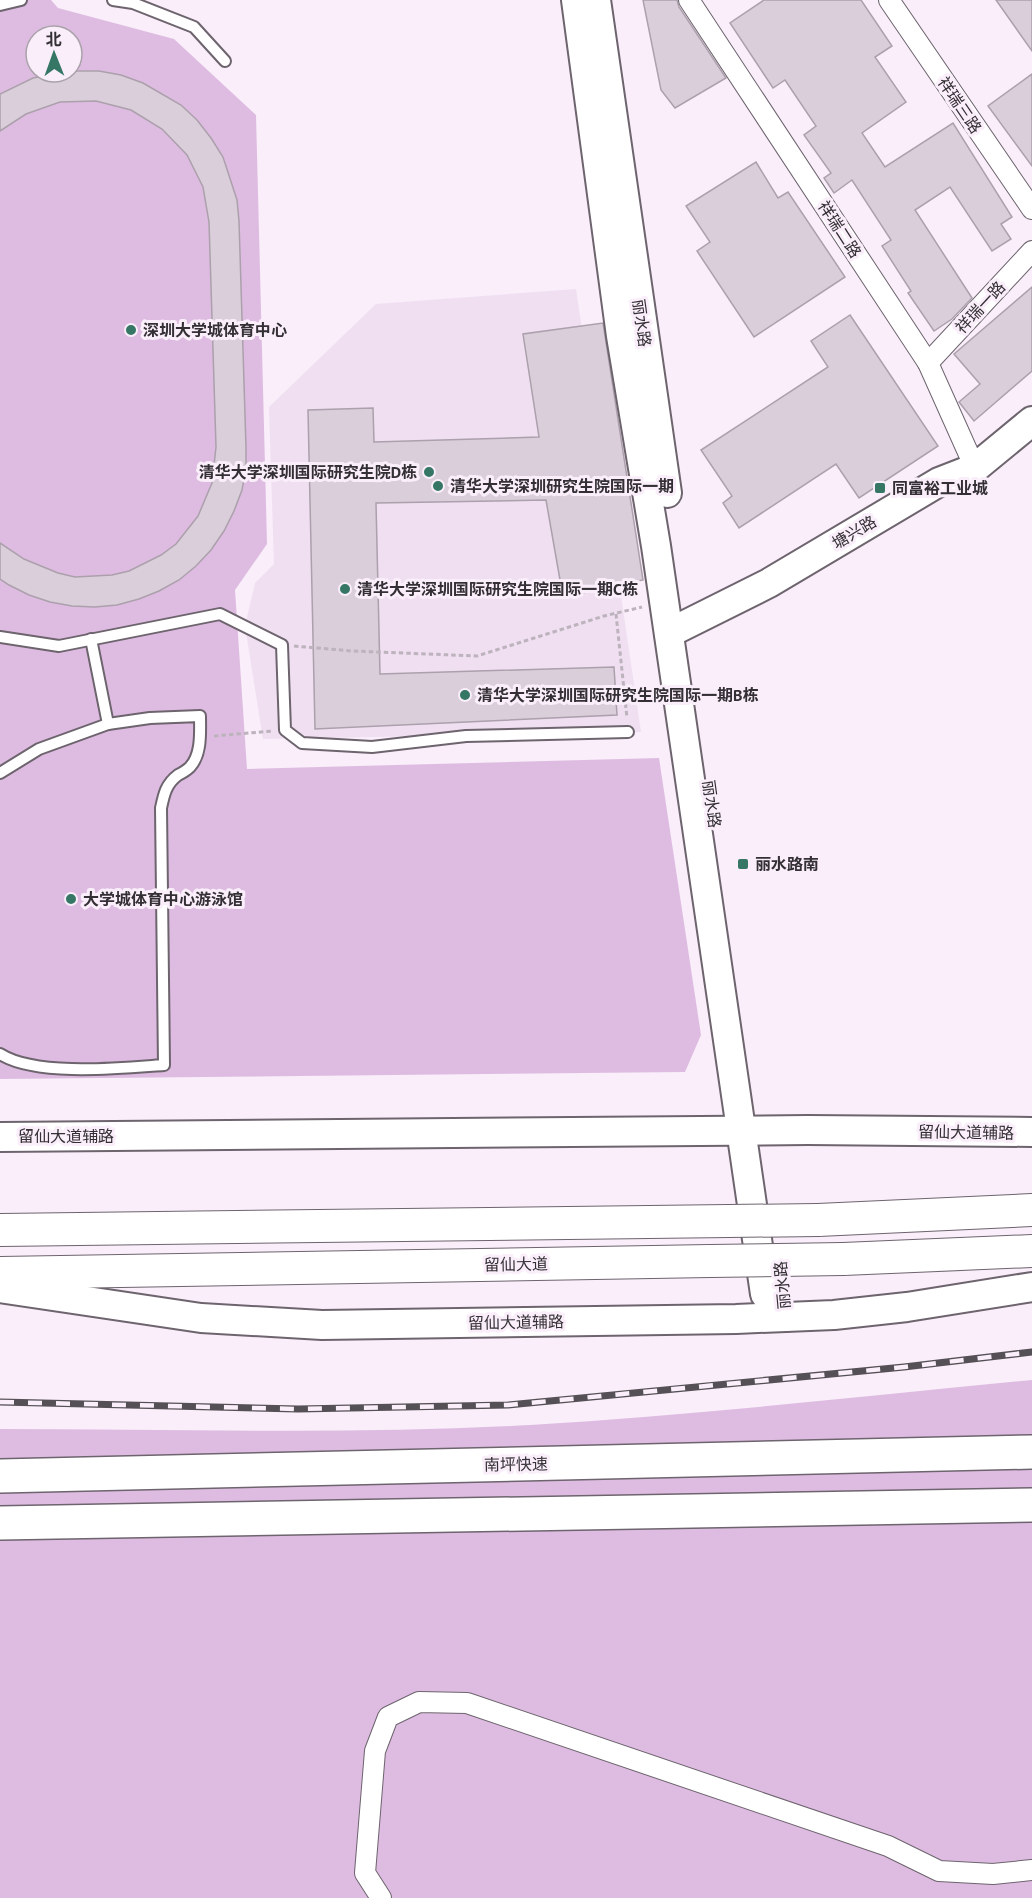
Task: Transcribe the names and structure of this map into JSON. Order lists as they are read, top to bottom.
{
  "streets": {
    "highway": ["南坪快速"],
    "main road": [
      "丽水路",
      "塘兴路",
      "留仙大道辅路",
      "留仙大道"
    ],
    "street": ["祥瑞三路", "祥瑞二路", "祥瑞一路"]
  },
  "crossings": [
    ["祥瑞二路", "祥瑞一路"],
    ["祥瑞二路", "塘兴路"],
    ["丽水路", "塘兴路"],
    ["丽水路", "留仙大道辅路"]
  ],
  "places": {
    "other": [
      "深圳大学城体育中心",
      "清华大学深圳国际研究生院D栋",
      "清华大学深圳研究生院国际一期",
      "清华大学深圳国际研究生院国际一期C栋",
      "清华大学深圳国际研究生院国际一期B栋",
      "大学城体育中心游泳馆"
    ],
    "transit": ["同富裕工业城", "丽水路南"]
  },
  "north": "top"
}
